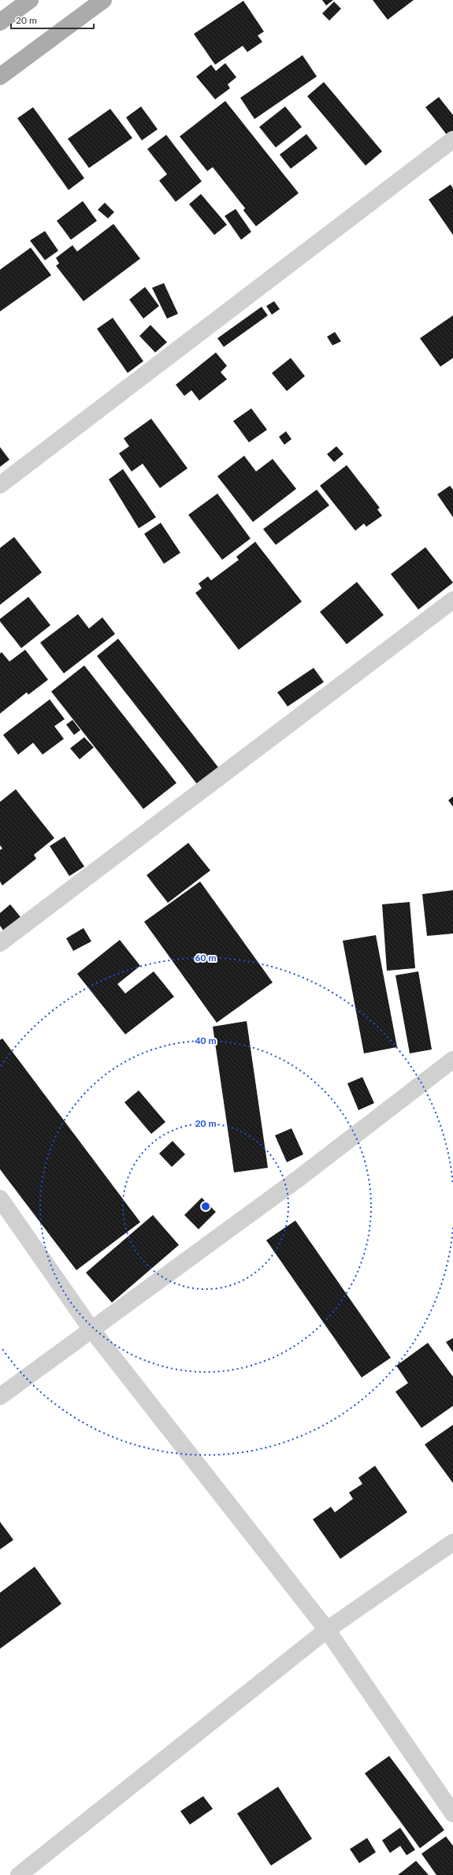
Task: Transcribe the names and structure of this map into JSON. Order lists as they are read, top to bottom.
{
  "scale_bar": "20 m",
  "rings": ["60 m", "40 m", "20 m"]
}
